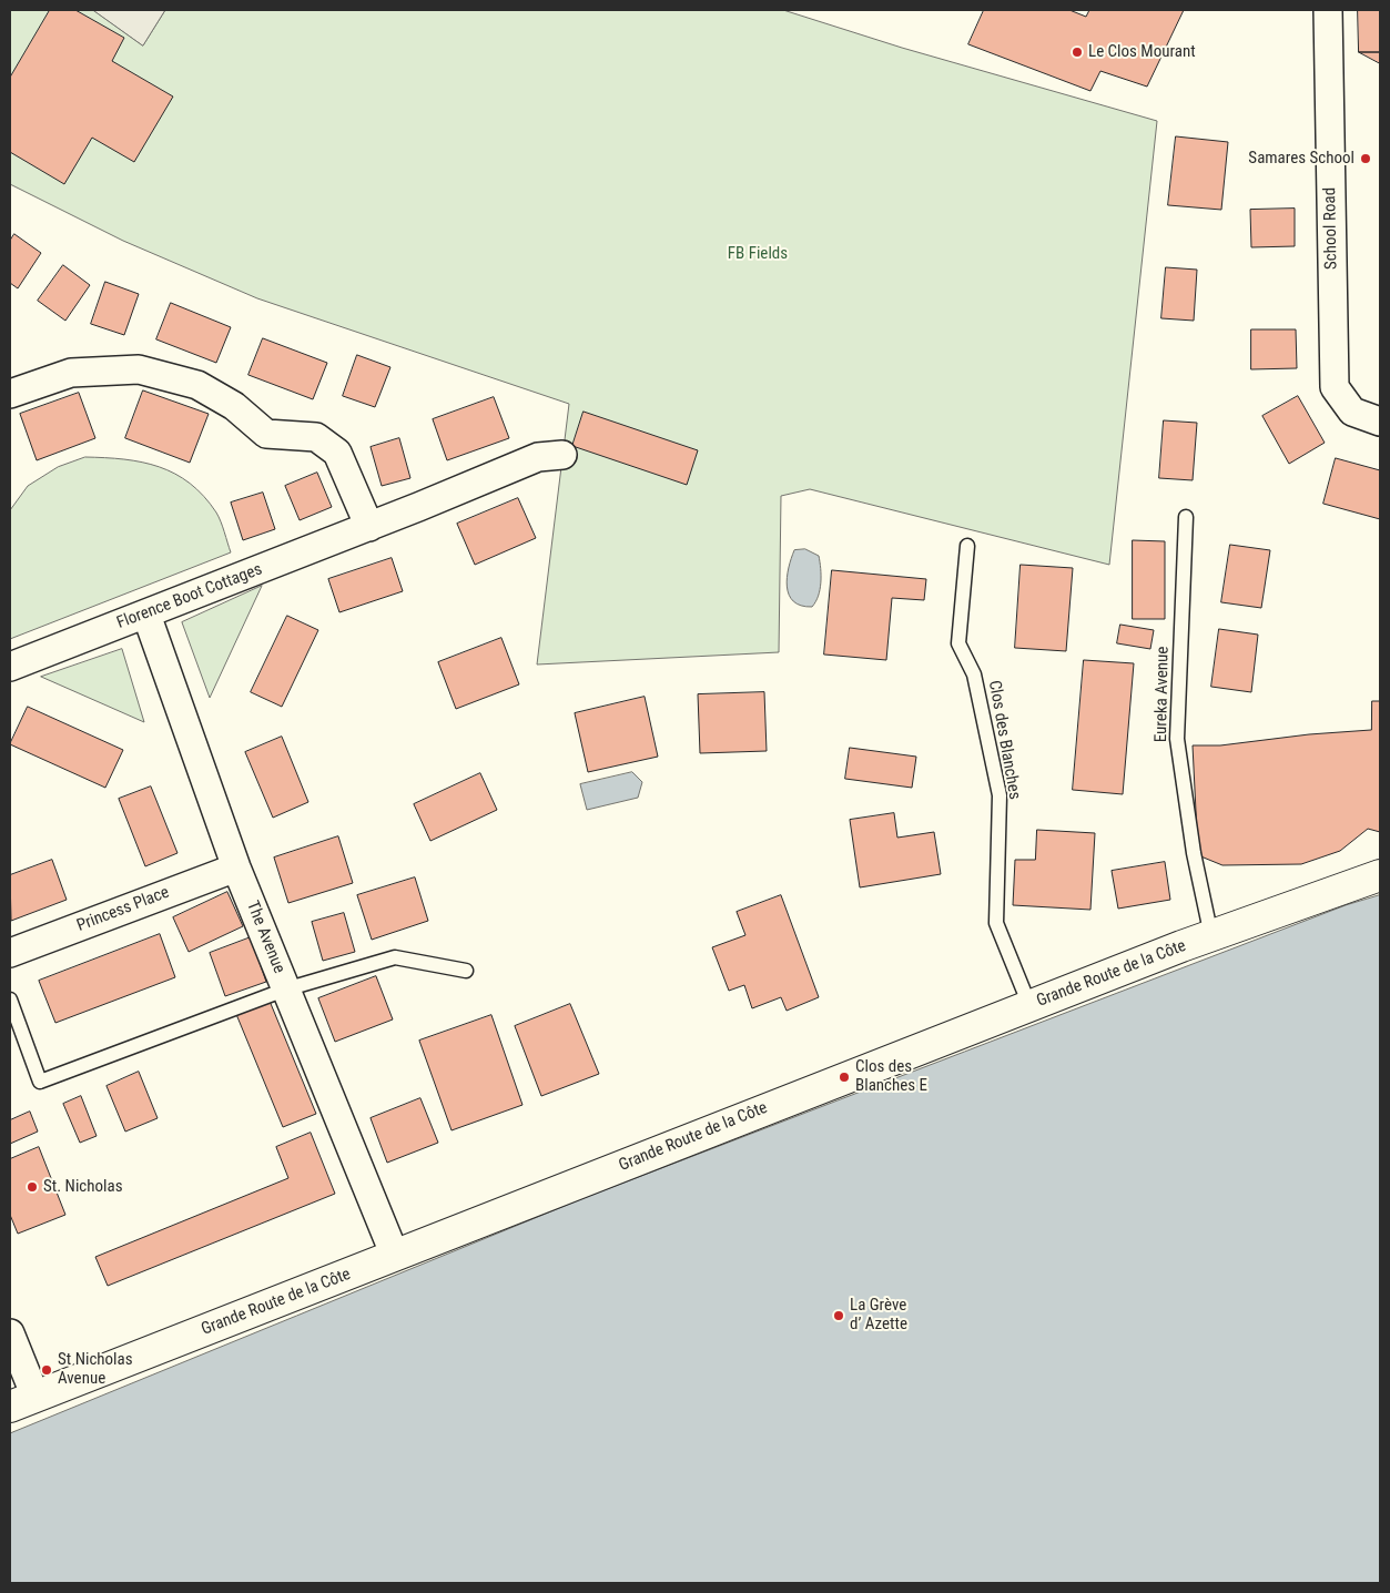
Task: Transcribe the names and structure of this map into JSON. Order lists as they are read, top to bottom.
{
  "streets": {
    "main road": ["Grande Route de la Côte"],
    "street": [
      "School Road",
      "Florence Boot Cottages",
      "Princess Place",
      "The Avenue"
    ],
    "lane": ["Eureka Avenue", "Clos des Blanches"]
  },
  "crossings": [
    ["Florence Boot Cottages", "The Avenue"],
    ["Eureka Avenue", "Grande Route de la Côte"],
    ["Clos des Blanches", "Grande Route de la Côte"],
    ["Princess Place", "The Avenue"],
    ["The Avenue", "Grande Route de la Côte"]
  ],
  "parks": ["FB Fields"],
  "places": [
    "Le Clos Mourant",
    "Samares School",
    "Clos des Blanches E",
    "St. Nicholas",
    "La Grève d’ Azette",
    "St Nicholas Avenue"
  ]
}
